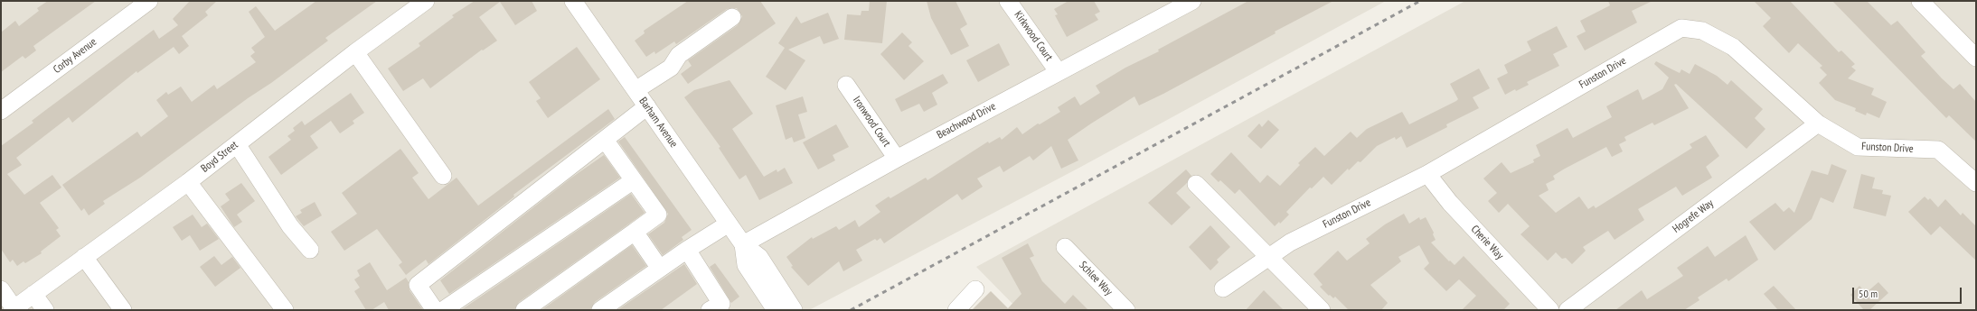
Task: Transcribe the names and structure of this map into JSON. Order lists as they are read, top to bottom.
{
  "streets": {
    "street": [
      "Kirkwood Court",
      "Corby Avenue",
      "Funston Drive",
      "Beachwood Drive",
      "Ironwood Court",
      "Barham Avenue",
      "Boyd Street",
      "Hogrefe Way",
      "Cherie Way",
      "Schlee Way"
    ]
  },
  "crossings": [
    ["Kirkwood Court", "Beachwood Drive"],
    ["Funston Drive", "Hogrefe Way"],
    ["Funston Drive", "Cherie Way"],
    ["Beachwood Drive", "Ironwood Court"],
    ["Beachwood Drive", "Barham Avenue"]
  ],
  "scale_bar": "50 m"
}
